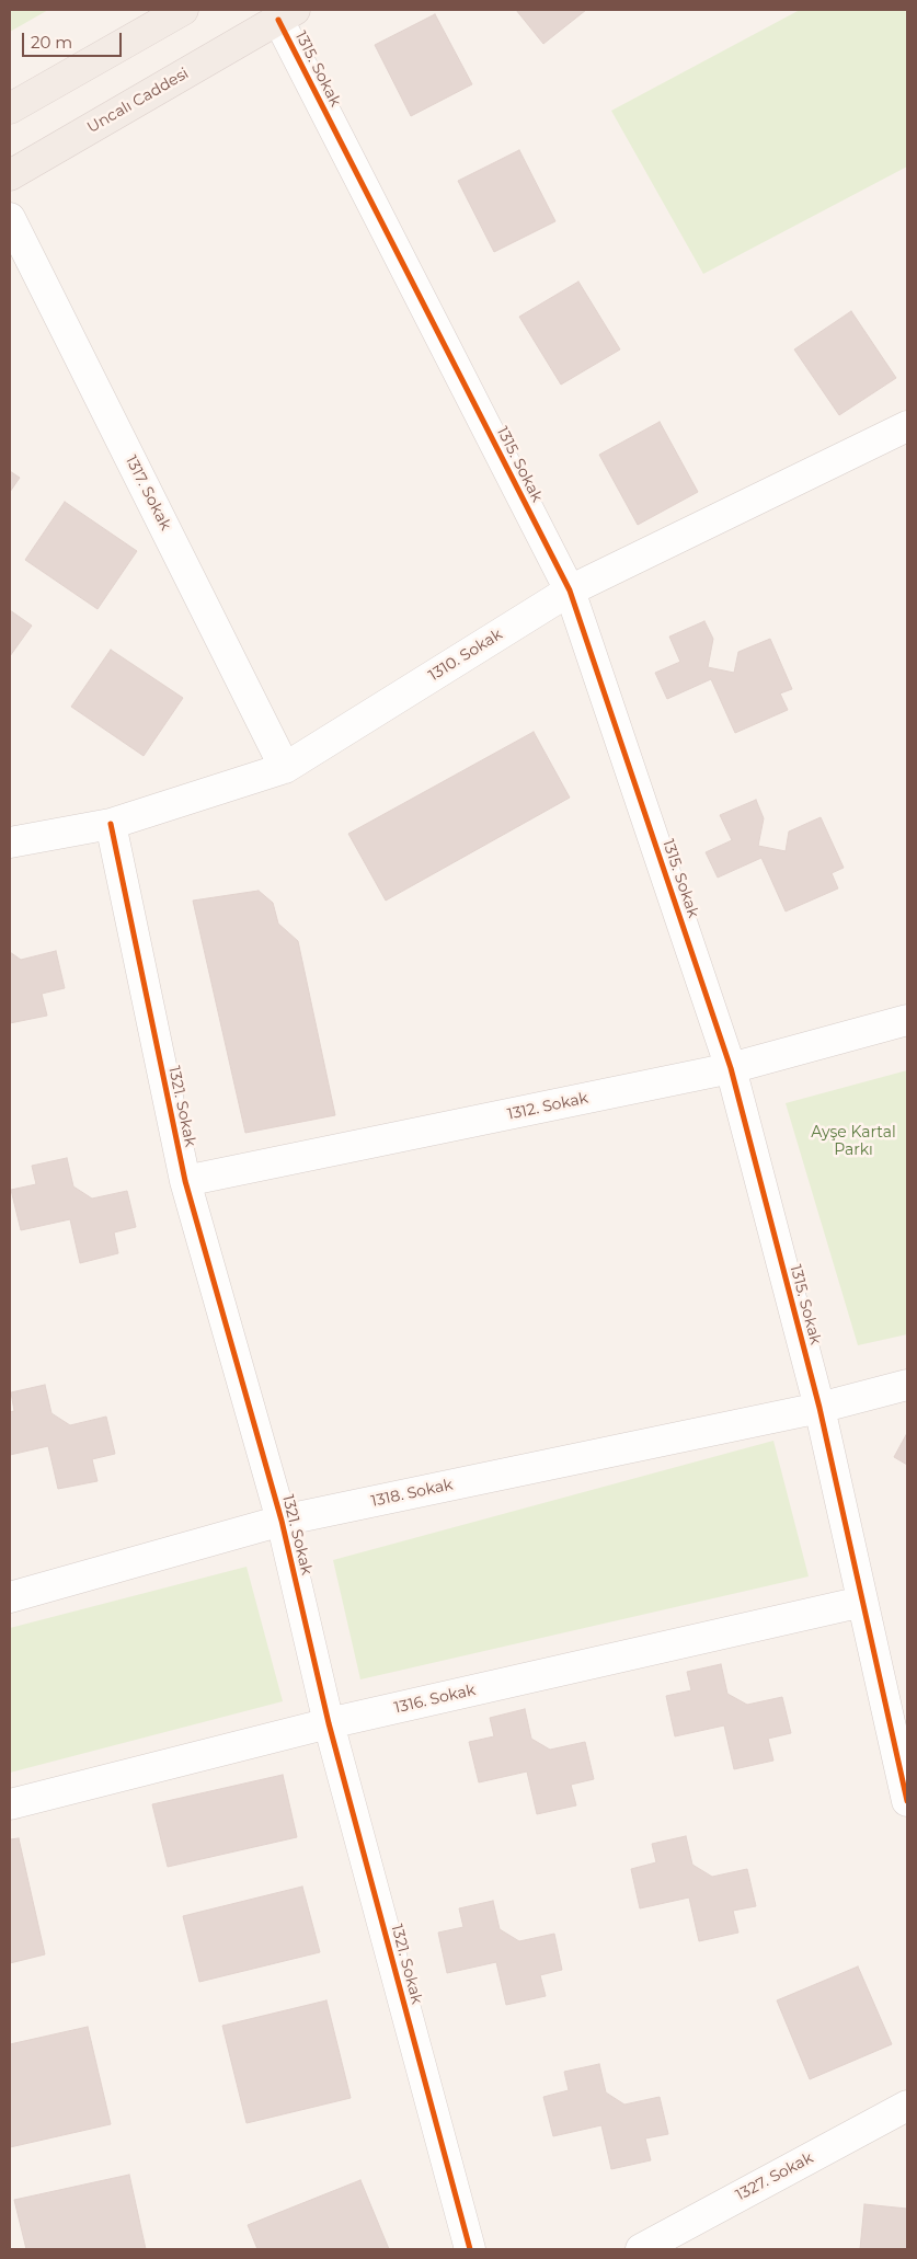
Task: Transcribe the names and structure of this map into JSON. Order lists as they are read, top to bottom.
{
  "streets": {
    "main road": ["Uncalı Caddesi"],
    "street": [
      "1315. Sokak",
      "1317. Sokak",
      "1310. Sokak",
      "1321. Sokak",
      "1312. Sokak",
      "1318. Sokak",
      "1316. Sokak",
      "1327. Sokak"
    ]
  },
  "crossings": [
    ["1315. Sokak", "Uncalı Caddesi"],
    ["1315. Sokak", "1310. Sokak"],
    ["1315. Sokak", "1312. Sokak"],
    ["1315. Sokak", "1318. Sokak"],
    ["1315. Sokak", "1316. Sokak"],
    ["1317. Sokak", "1310. Sokak"],
    ["1310. Sokak", "1321. Sokak"],
    ["1321. Sokak", "1312. Sokak"],
    ["1321. Sokak", "1318. Sokak"],
    ["1321. Sokak", "1316. Sokak"]
  ],
  "parks": ["Ayşe Kartal Parkı"],
  "scale_bar": "20 m"
}
